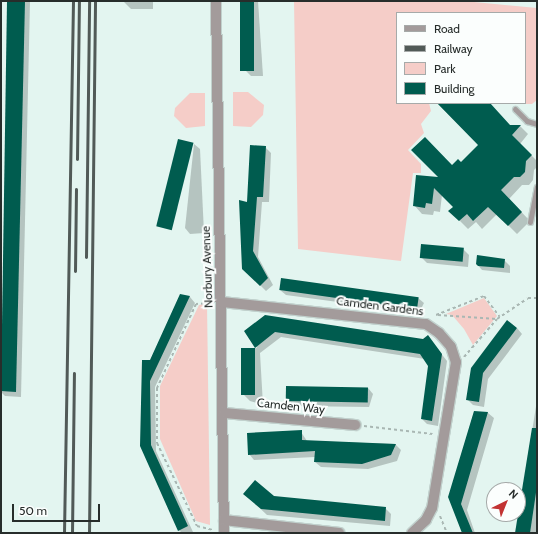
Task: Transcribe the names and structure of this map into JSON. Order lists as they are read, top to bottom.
{
  "streets": {
    "street": ["Norbury Avenue", "Camden Gardens", "Camden Way"]
  },
  "crossings": [
    ["Norbury Avenue", "Camden Gardens"],
    ["Norbury Avenue", "Camden Way"]
  ],
  "legend": [
    "Road",
    "Railway",
    "Park",
    "Building"
  ],
  "scale_bar": "50 m",
  "north": "top right"
}
